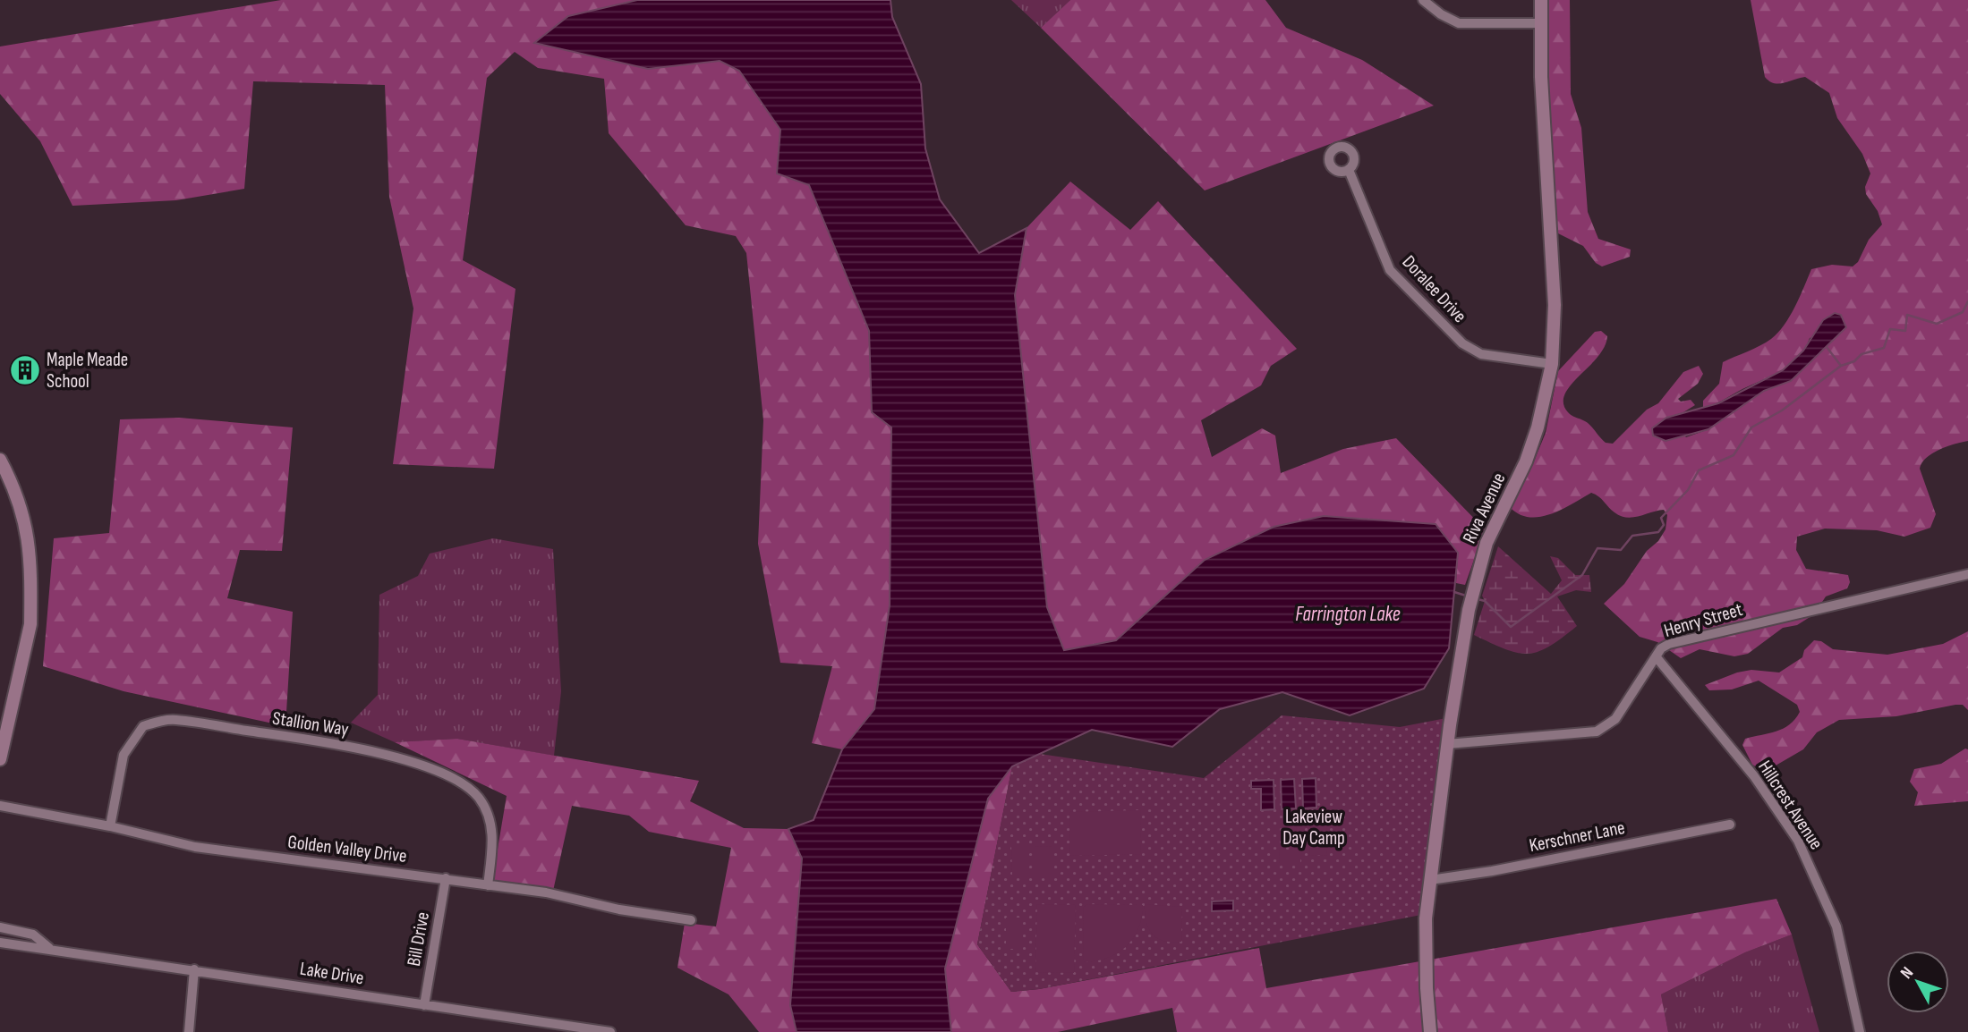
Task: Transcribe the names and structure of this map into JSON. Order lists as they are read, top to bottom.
{
  "streets": {
    "street": [
      "Doralee Drive",
      "Riva Avenue",
      "Henry Street",
      "Stallion Way",
      "Hillcrest Avenue",
      "Kerschner Lane",
      "Golden Valley Drive",
      "Bill Drive",
      "Lake Drive"
    ]
  },
  "crossings": [
    ["Doralee Drive", "Riva Avenue"],
    ["Riva Avenue", "Henry Street"],
    ["Riva Avenue", "Kerschner Lane"],
    ["Henry Street", "Hillcrest Avenue"],
    ["Stallion Way", "Golden Valley Drive"],
    ["Golden Valley Drive", "Bill Drive"],
    ["Bill Drive", "Lake Drive"]
  ],
  "water": ["Farrington Lake"],
  "parks": ["Lakeview Day Camp"],
  "places": {
    "building": ["Maple Meade School"]
  },
  "north": "top left"
}
